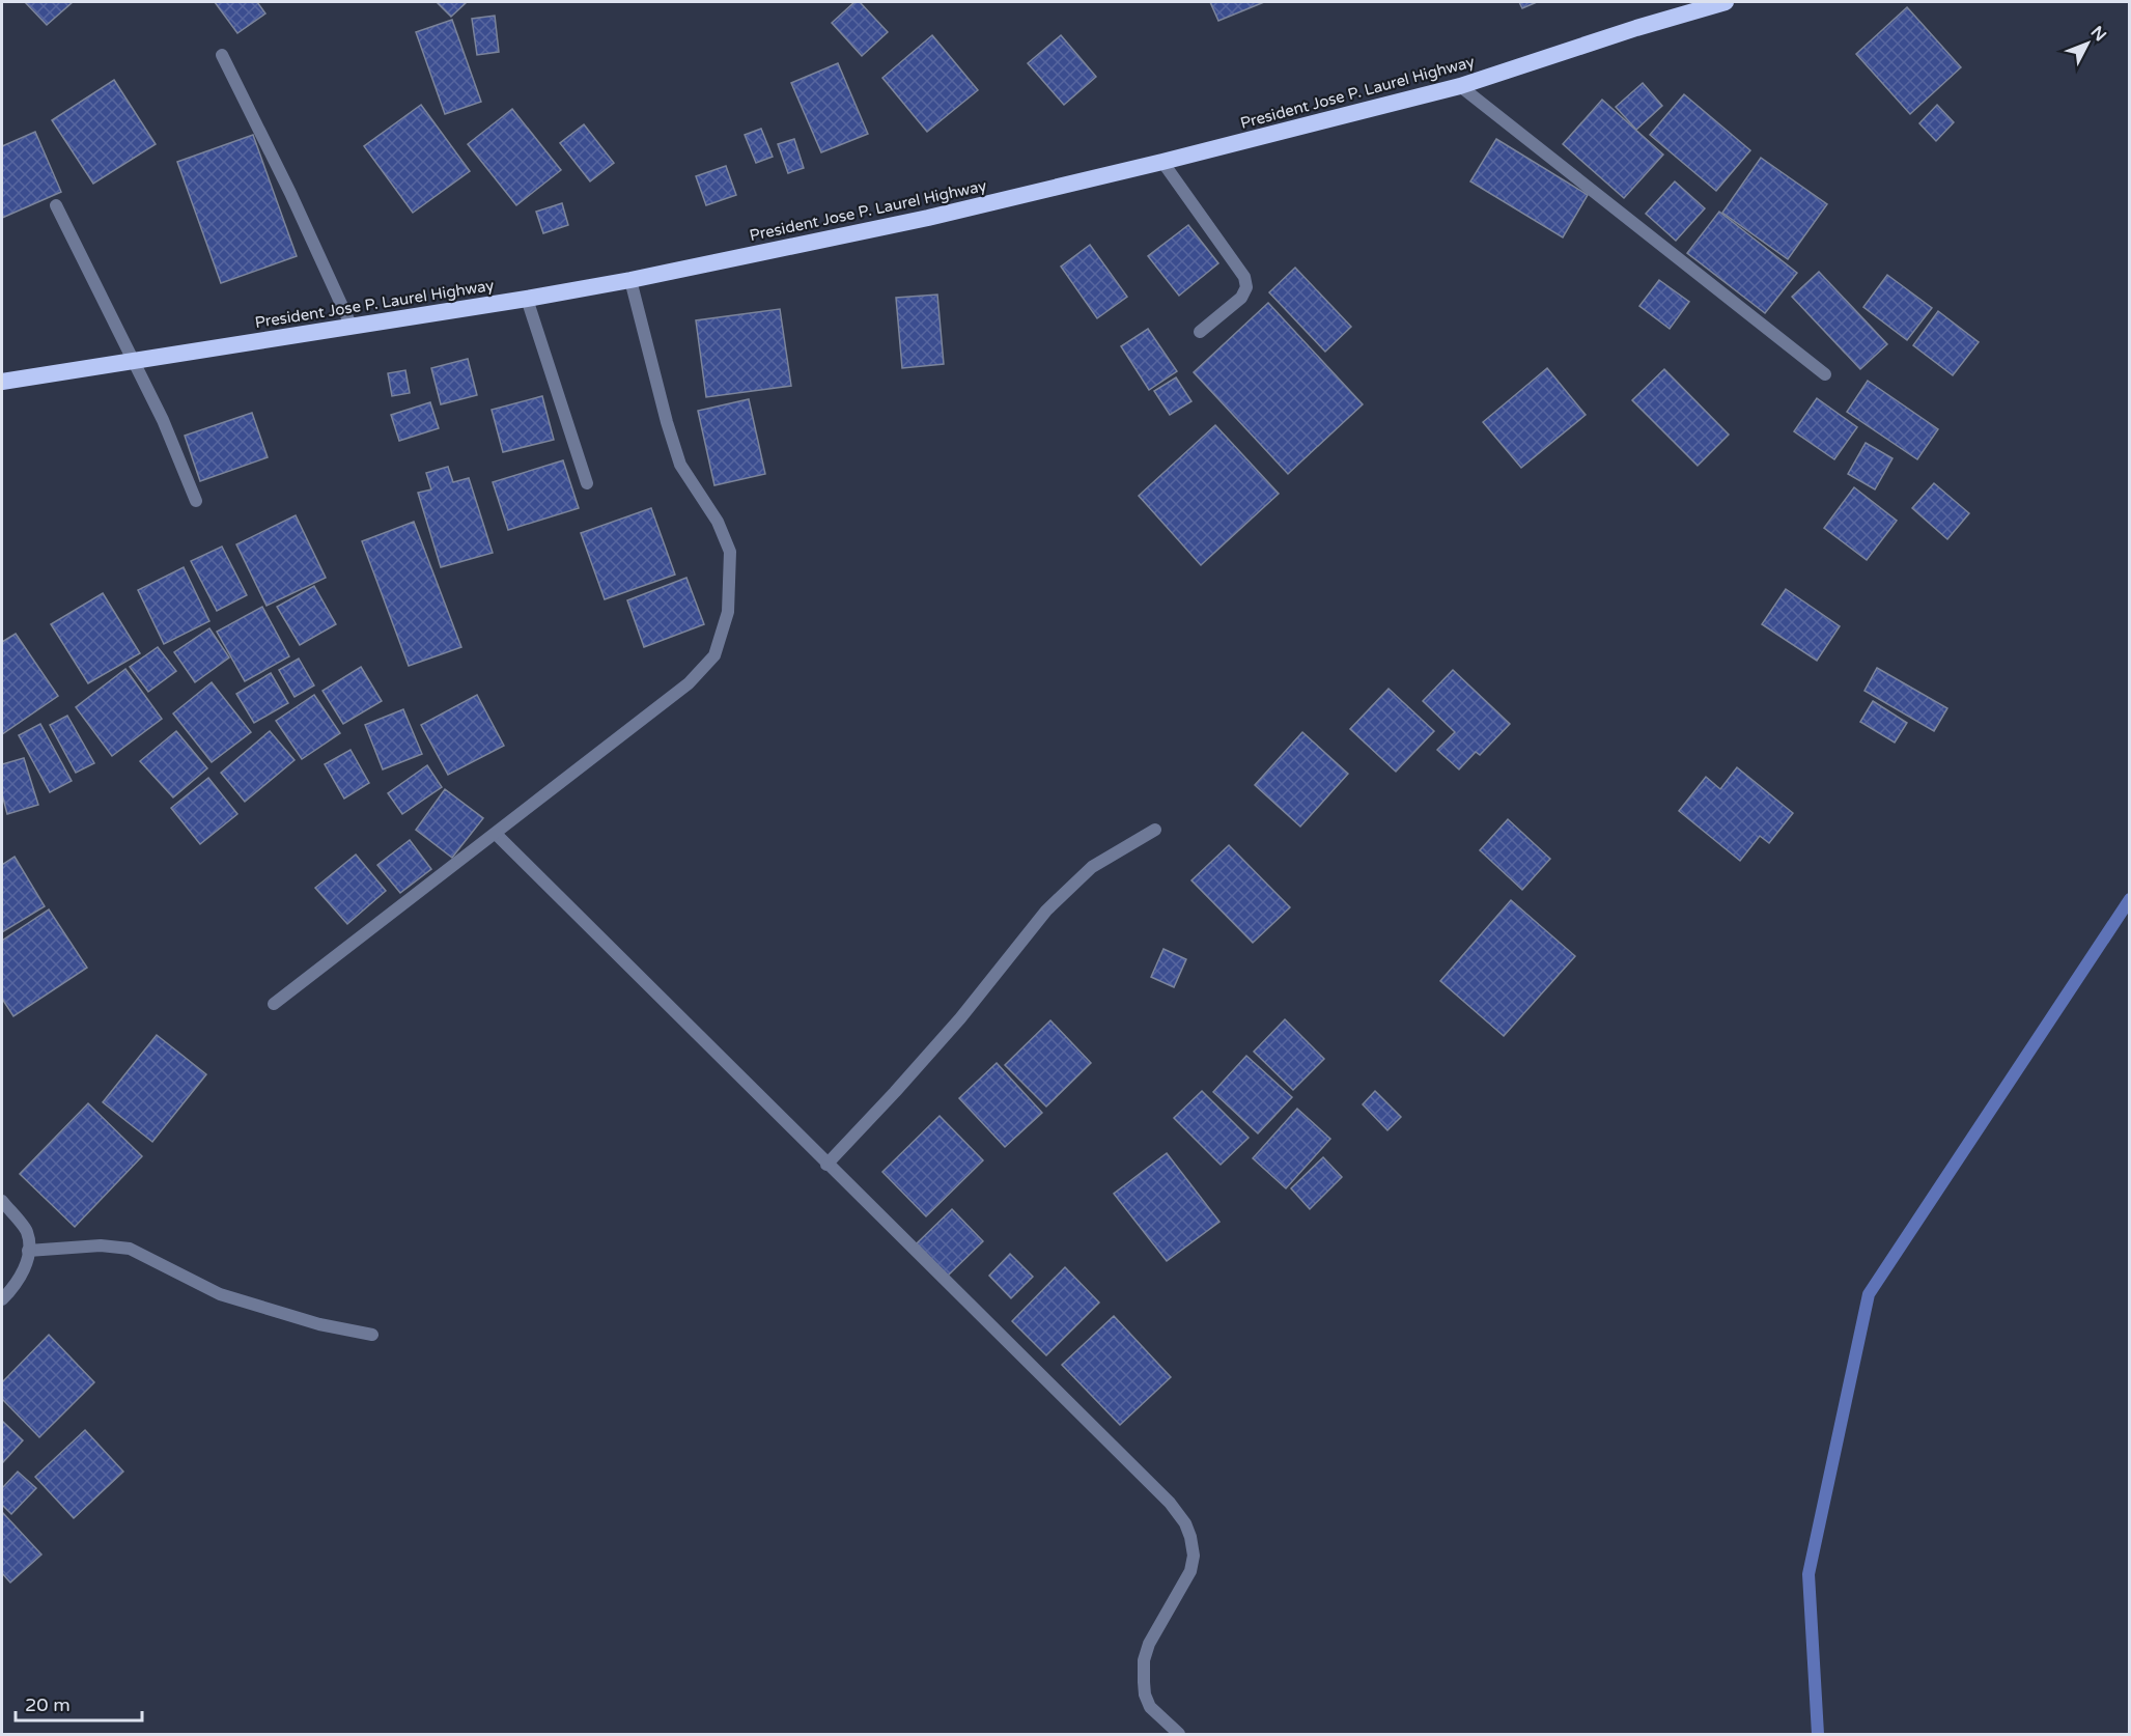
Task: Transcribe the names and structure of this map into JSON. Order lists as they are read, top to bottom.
{
  "streets": {
    "highway": ["President Jose P. Laurel Highway"]
  },
  "scale_bar": "20 m",
  "north": "top right"
}
